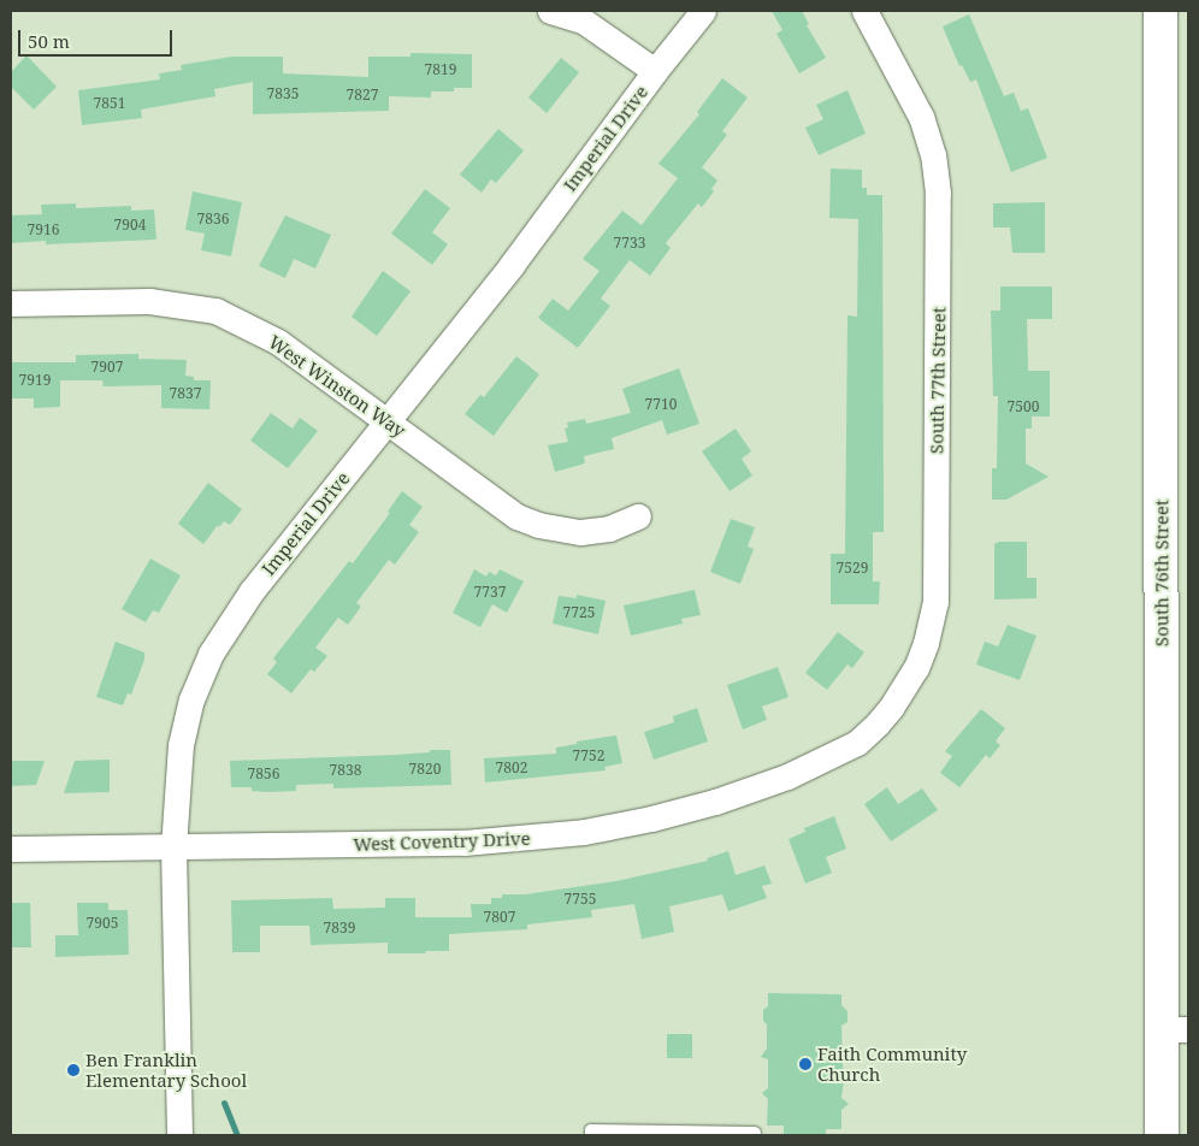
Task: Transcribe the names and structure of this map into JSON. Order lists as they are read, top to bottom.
{
  "streets": {
    "main road": ["South 76th Street"],
    "street": [
      "Imperial Drive",
      "South 77th Street",
      "West Winston Way",
      "West Coventry Drive"
    ]
  },
  "crossings": [
    ["Imperial Drive", "West Winston Way"],
    ["Imperial Drive", "West Coventry Drive"],
    ["South 77th Street", "West Coventry Drive"]
  ],
  "places": ["Faith Community Church", "Ben Franklin Elementary School"],
  "house_numbers": [
    "7819",
    "7835",
    "7827",
    "7851",
    "7836",
    "7904",
    "7916",
    "7733",
    "7907",
    "7919",
    "7837",
    "7710",
    "7500",
    "7529",
    "7737",
    "7725",
    "7752",
    "7802",
    "7820",
    "7838",
    "7856",
    "7755",
    "7807",
    "7905",
    "7839"
  ],
  "scale_bar": "50 m"
}
